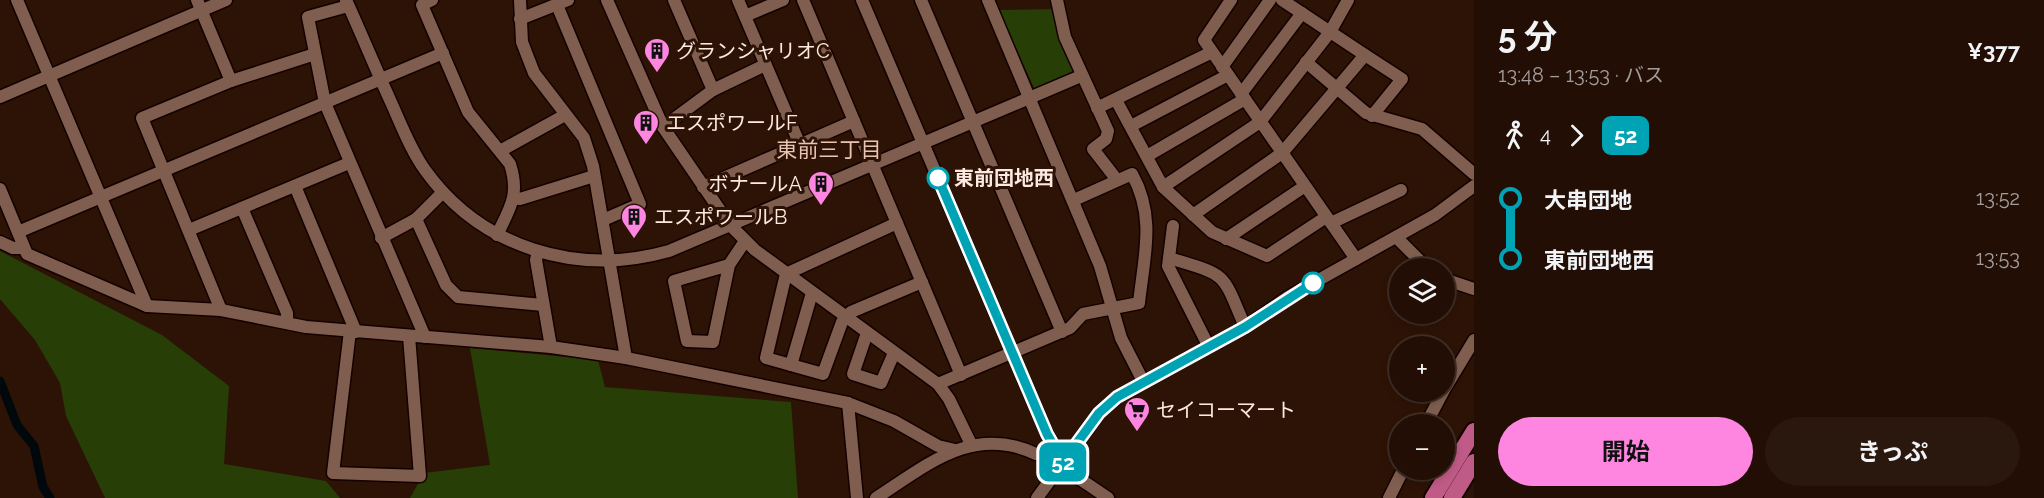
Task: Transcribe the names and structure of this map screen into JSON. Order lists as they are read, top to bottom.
{
  "districts": ["東前三丁目"],
  "places": {
    "building": [
      "グランシャリオC",
      "エスポワールF",
      "ボナールA",
      "エスポワールB"
    ],
    "other": ["東前団地西"],
    "supermarket": ["セイコーマート"]
  },
  "lines": ["bus line 52"],
  "page": {
    "on_map": "52",
    "heading": ["5 分", "13:48 – 13:53 · バス", "¥377"],
    "legs": ["4", "52"],
    "list": [
      {
        "name": "大串団地",
        "value": "13:52"
      },
      {
        "name": "東前団地西",
        "value": "13:53"
      }
    ],
    "map_buttons": ["+", "−"],
    "buttons": ["開始", "きっぷ"]
  }
}
